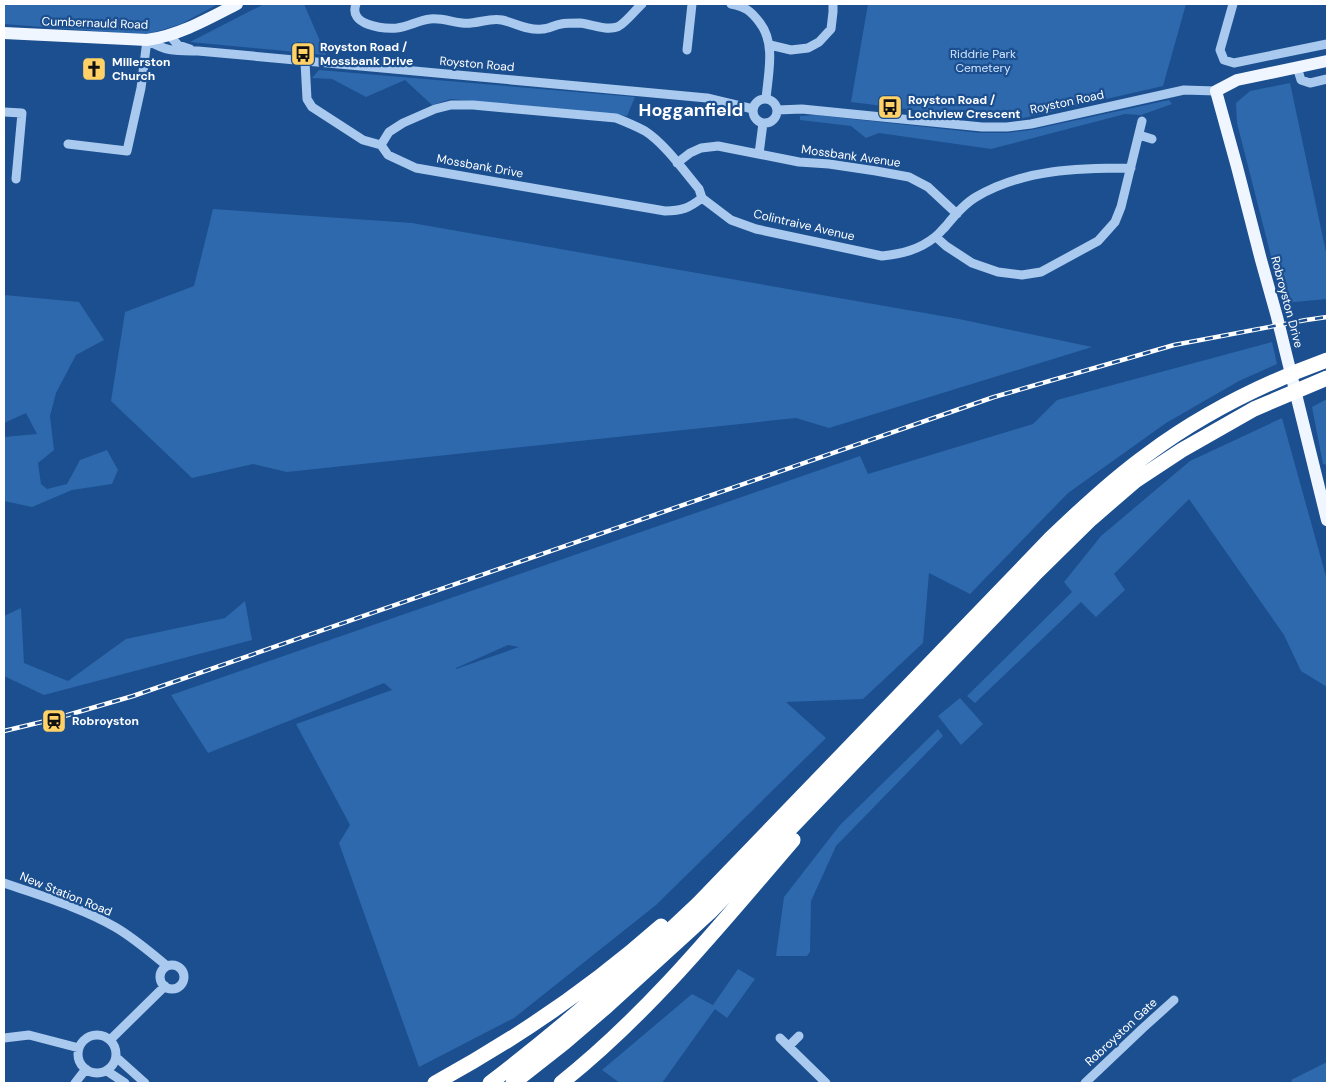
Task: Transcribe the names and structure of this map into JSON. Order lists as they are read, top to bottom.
{
  "streets": {
    "main road": ["Cumbernauld Road", "Royston Road", "Robroyston Drive"],
    "street": [
      "Mossbank Avenue",
      "Mossbank Drive",
      "Colintraive Avenue",
      "New Station Road",
      "Robroyston Gate"
    ]
  },
  "crossings": [
    ["Cumbernauld Road", "Royston Road"],
    ["Royston Road", "Mossbank Drive"],
    ["Royston Road", "Robroyston Drive"],
    ["Mossbank Avenue", "Colintraive Avenue"],
    ["Mossbank Drive", "Colintraive Avenue"]
  ],
  "districts": ["Hogganfield"],
  "parks": ["Riddrie Park Cemetery"],
  "places": {
    "bus stop": ["Royston Road / Mossbank Drive", "Royston Road / Lochview Crescent"],
    "church": ["Millerston Church"],
    "station": ["Robroyston"]
  }
}
